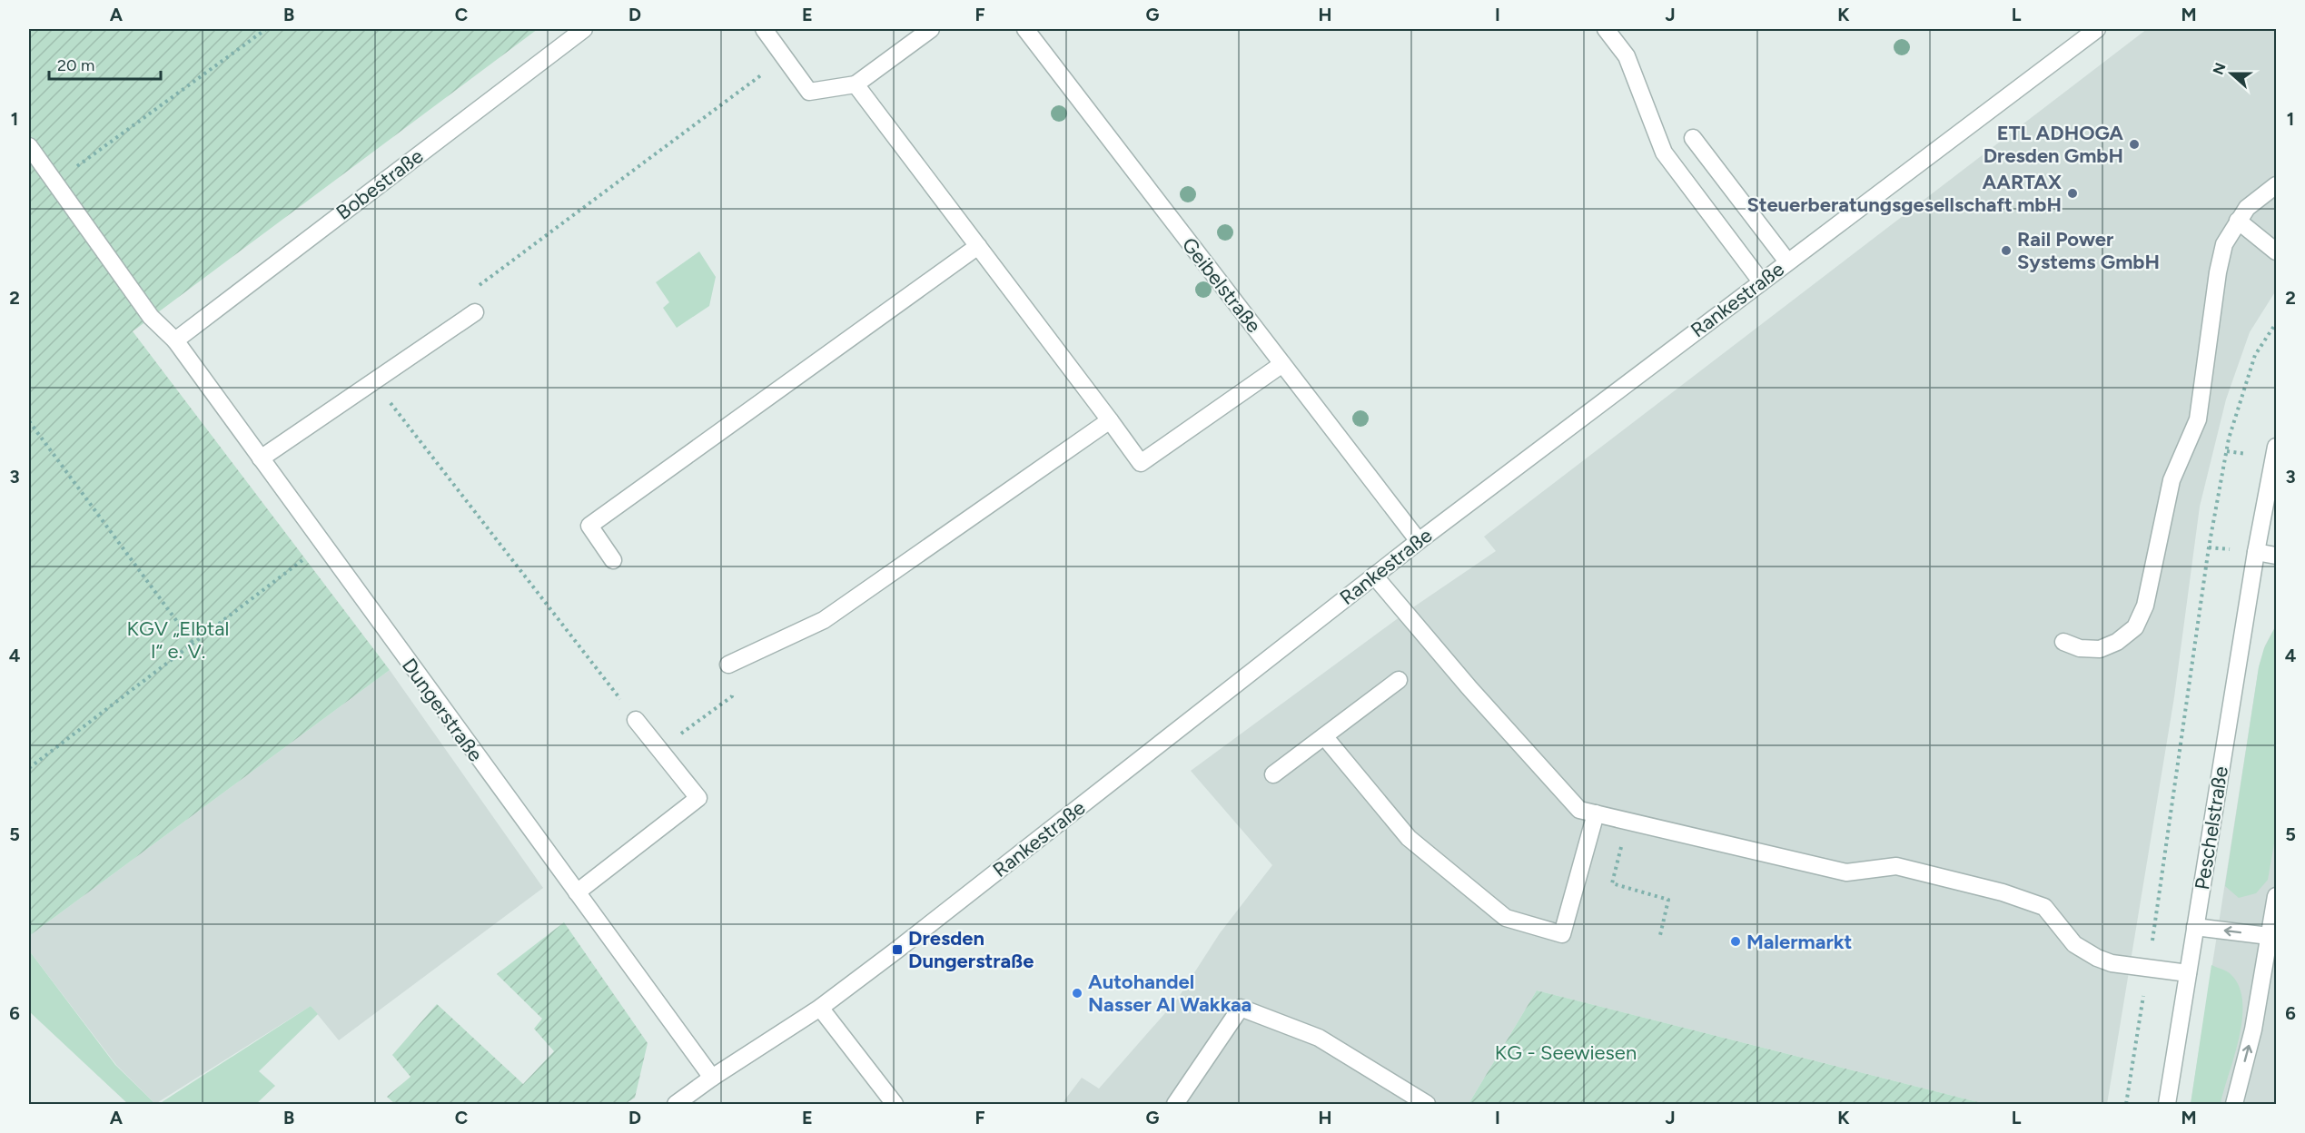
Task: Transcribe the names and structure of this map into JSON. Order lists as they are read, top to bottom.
{
  "streets": {
    "street": [
      "Bobestraße",
      "Geibelstraße",
      "Rankestraße",
      "Dungerstraße",
      "Peschelstraße"
    ]
  },
  "crossings": [
    ["Bobestraße", "Dungerstraße"],
    ["Geibelstraße", "Rankestraße"],
    ["Rankestraße", "Dungerstraße"]
  ],
  "parks": ["KGV „Elbtal I“ e. V.", "KG - Seewiesen"],
  "places": {
    "other": [
      "ETL ADHOGA Dresden GmbH",
      "AARTAX Steuerberatungsgesellschaft mbH",
      "Rail Power Systems GmbH",
      "Malermarkt",
      "Autohandel Nasser Al Wakkaa"
    ],
    "transit": ["Dresden Dungerstraße"]
  },
  "scale_bar": "20 m",
  "north": "left",
  "grid": {
    "columns": [
      "A",
      "B",
      "C",
      "D",
      "E",
      "F",
      "G",
      "H",
      "I",
      "J",
      "K",
      "L",
      "M"
    ],
    "rows": [
      "1",
      "2",
      "3",
      "4",
      "5",
      "6"
    ]
  }
}
